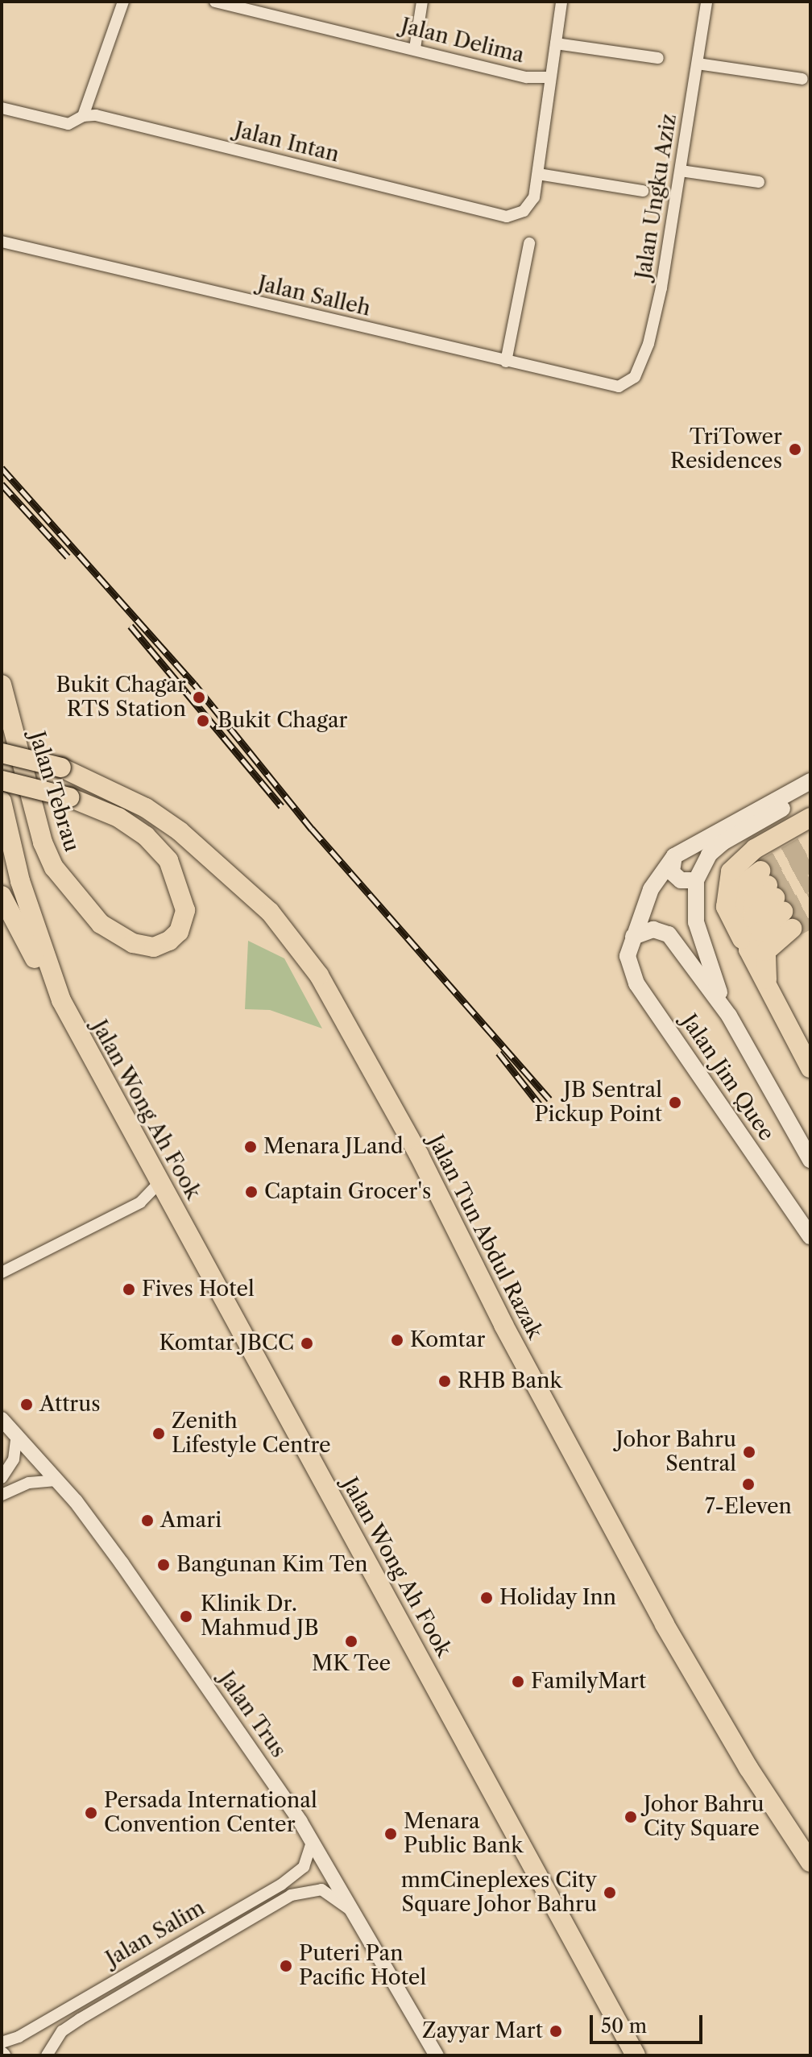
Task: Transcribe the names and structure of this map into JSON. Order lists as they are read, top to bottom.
{
  "streets": {
    "main road": [
      "Jalan Tebrau",
      "Jalan Jim Quee",
      "Jalan Wong Ah Fook",
      "Jalan Tun Abdul Razak"
    ],
    "street": [
      "Jalan Delima",
      "Jalan Intan",
      "Jalan Ungku Aziz",
      "Jalan Salleh",
      "Jalan Trus",
      "Jalan Salim"
    ]
  },
  "crossings": [
    ["Jalan Delima", "Jalan Intan"],
    ["Jalan Ungku Aziz", "Jalan Salleh"],
    ["Jalan Trus", "Jalan Salim"]
  ],
  "places": [
    "TriTower Residences",
    "Bukit Chagar RTS Station",
    "Bukit Chagar",
    "JB Sentral Pickup Point",
    "Menara JLand",
    "Captain Grocer's",
    "Fives Hotel",
    "Komtar",
    "Komtar JBCC",
    "RHB Bank",
    "Attrus",
    "Zenith Lifestyle Centre",
    "Johor Bahru Sentral",
    "7-Eleven",
    "Amari",
    "Bangunan Kim Ten",
    "Holiday Inn",
    "Klinik Dr. Mahmud JB",
    "MK Tee",
    "FamilyMart",
    "Persada International Convention Center",
    "Johor Bahru City Square",
    "Menara Public Bank",
    "mmCineplexes City Square Johor Bahru",
    "Puteri Pan Pacific Hotel",
    "Zayyar Mart"
  ],
  "scale_bar": "50 m"
}
